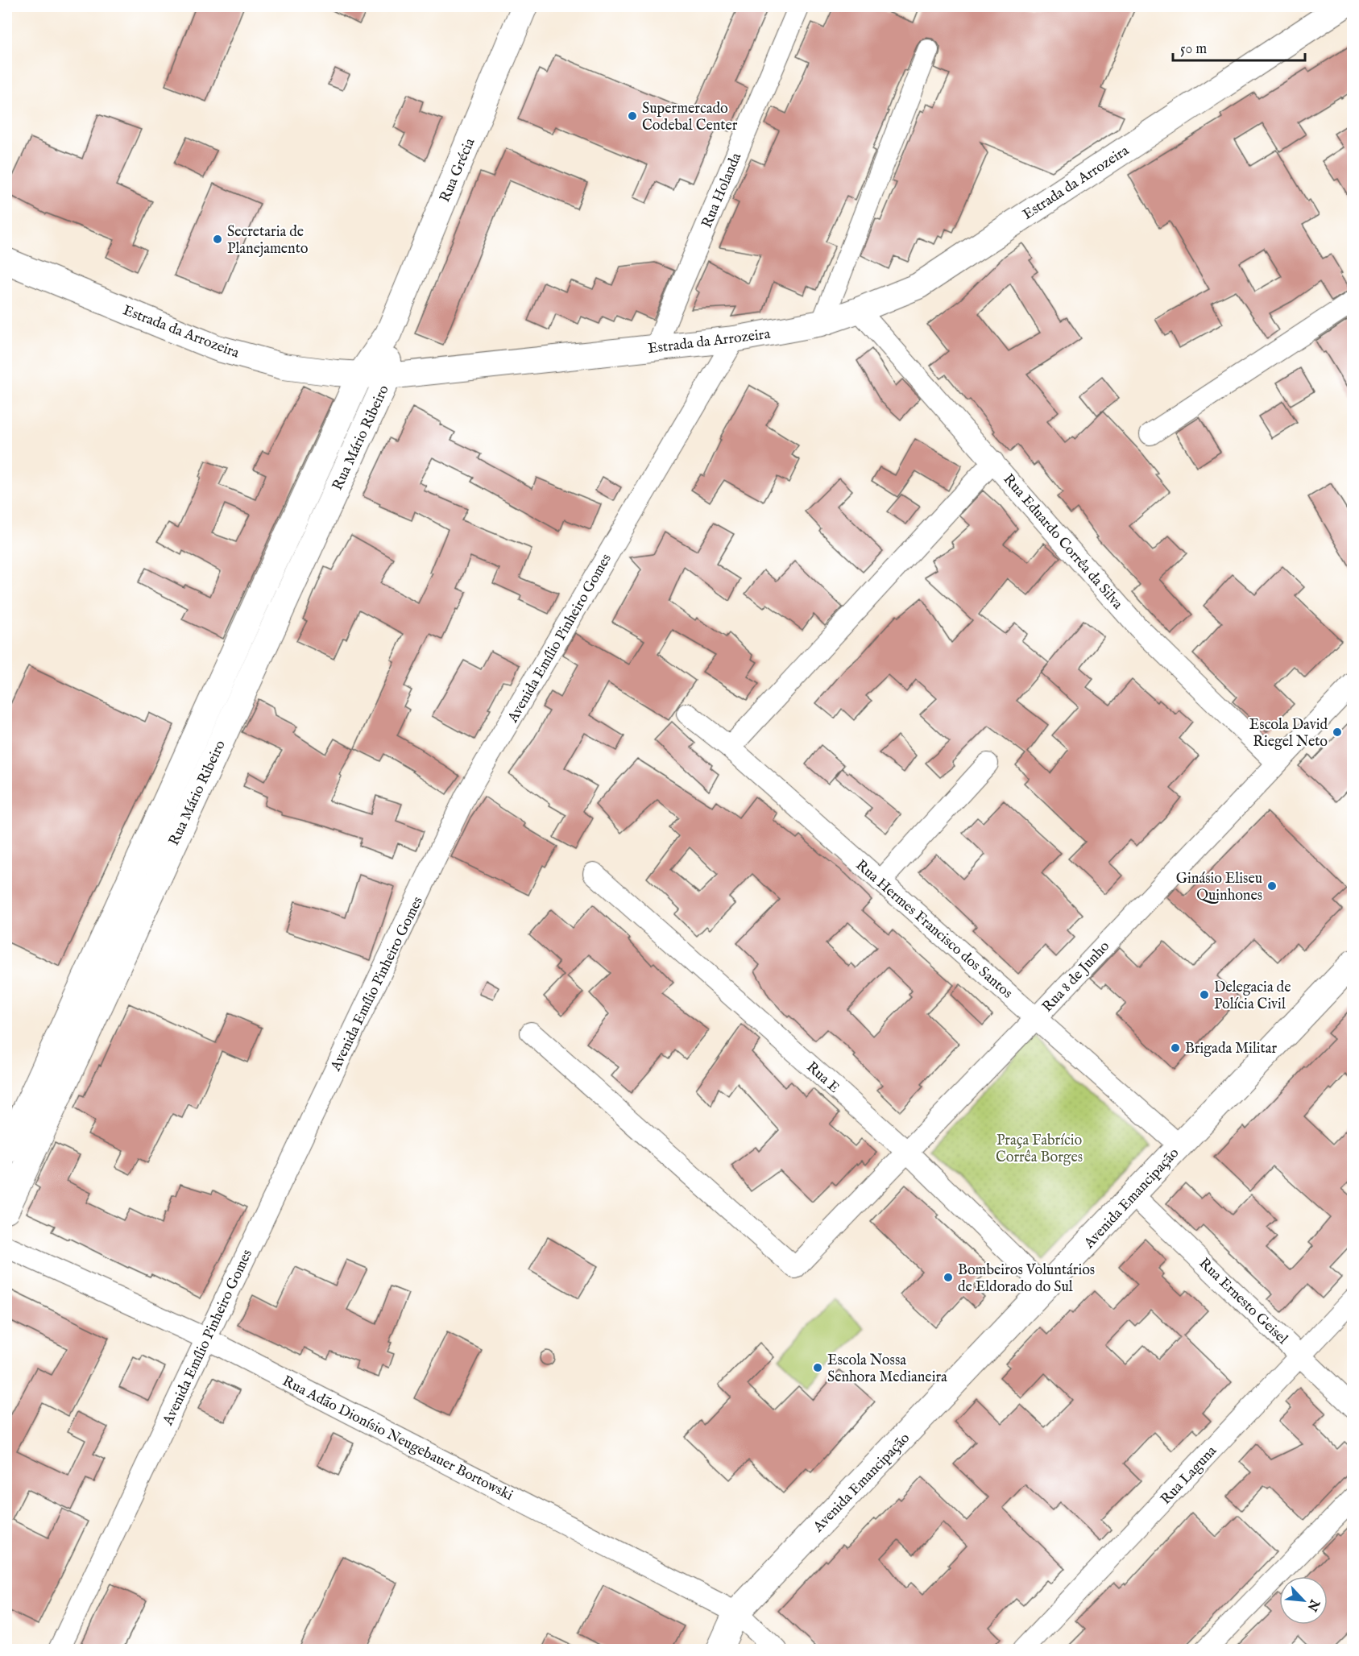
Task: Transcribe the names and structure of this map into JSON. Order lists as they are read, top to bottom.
{
  "streets": {
    "main road": [
      "Rua Grécia",
      "Estrada da Arrozeira",
      "Rua Mário Ribeiro",
      "Avenida Emancipação"
    ],
    "street": [
      "Rua Holanda",
      "Rua Eduardo Corrêa da Silva",
      "Avenida Emílio Pinheiro Gomes",
      "Rua Hermes Francisco dos Santos",
      "Rua 8 de Junho",
      "Rua E",
      "Rua Ernesto Geisel",
      "Rua Adão Dionísio Neugebauer Bortowski",
      "Rua Laguna"
    ]
  },
  "crossings": [
    ["Rua Grécia", "Estrada da Arrozeira"],
    ["Rua Grécia", "Rua Mário Ribeiro"],
    ["Estrada da Arrozeira", "Rua Holanda"],
    ["Estrada da Arrozeira", "Rua Mário Ribeiro"],
    ["Estrada da Arrozeira", "Rua Eduardo Corrêa da Silva"],
    ["Estrada da Arrozeira", "Avenida Emílio Pinheiro Gomes"],
    ["Rua Eduardo Corrêa da Silva", "Rua 8 de Junho"],
    ["Avenida Emílio Pinheiro Gomes", "Rua Adão Dionísio Neugebauer Bortowski"],
    ["Rua Hermes Francisco dos Santos", "Rua 8 de Junho"],
    ["Rua Hermes Francisco dos Santos", "Avenida Emancipação"],
    ["Rua 8 de Junho", "Rua E"],
    ["Rua E", "Avenida Emancipação"],
    ["Avenida Emancipação", "Rua Ernesto Geisel"],
    ["Avenida Emancipação", "Rua Adão Dionísio Neugebauer Bortowski"],
    ["Rua Ernesto Geisel", "Rua Laguna"]
  ],
  "parks": ["Praça Fabrício Corrêa Borges"],
  "places": [
    "Supermercado Codebal Center",
    "Secretaria de Planejamento",
    "Escola David Riegel Neto",
    "Ginásio Eliseu Quinhones",
    "Delegacia de Polícia Civil",
    "Brigada Militar",
    "Bombeiros Voluntários de Eldorado do Sul",
    "Escola Nossa Senhora Medianeira"
  ],
  "scale_bar": "50 m",
  "north": "bottom right"
}
